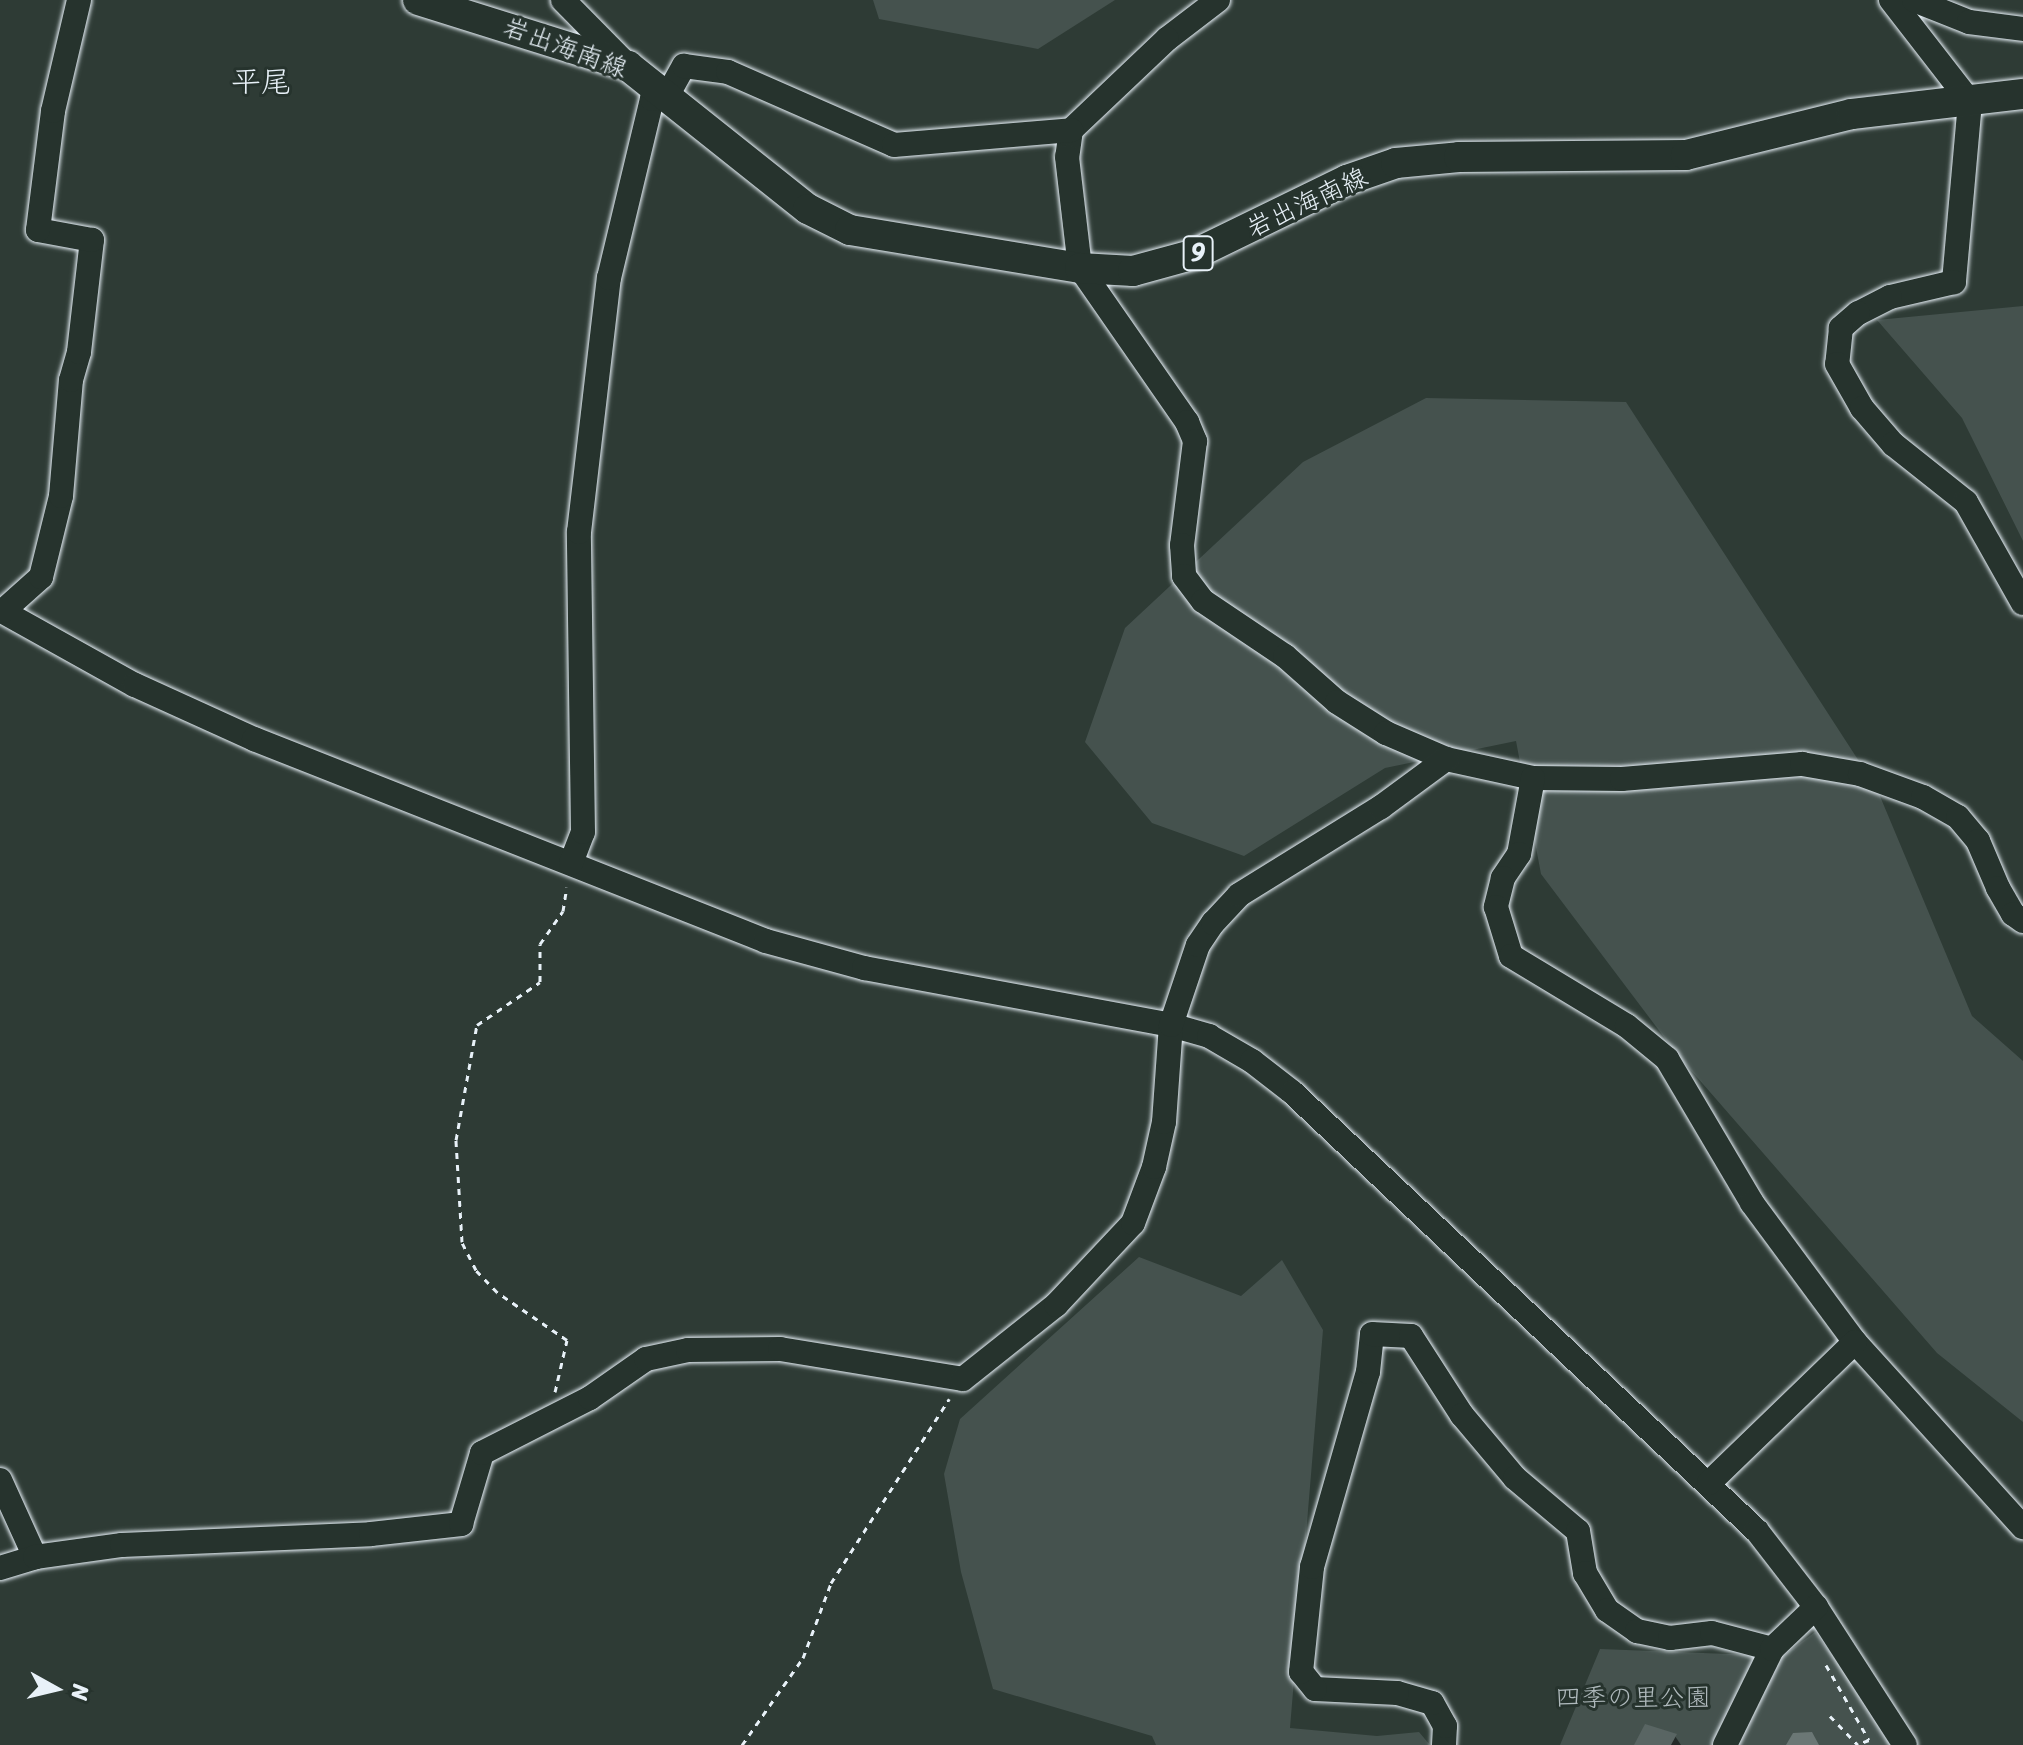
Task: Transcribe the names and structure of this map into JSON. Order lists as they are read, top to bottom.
{
  "streets": {
    "main road": ["岩出海南線", "9"]
  },
  "districts": ["平尾"],
  "parks": ["四季の里公園"],
  "north": "right"
}
